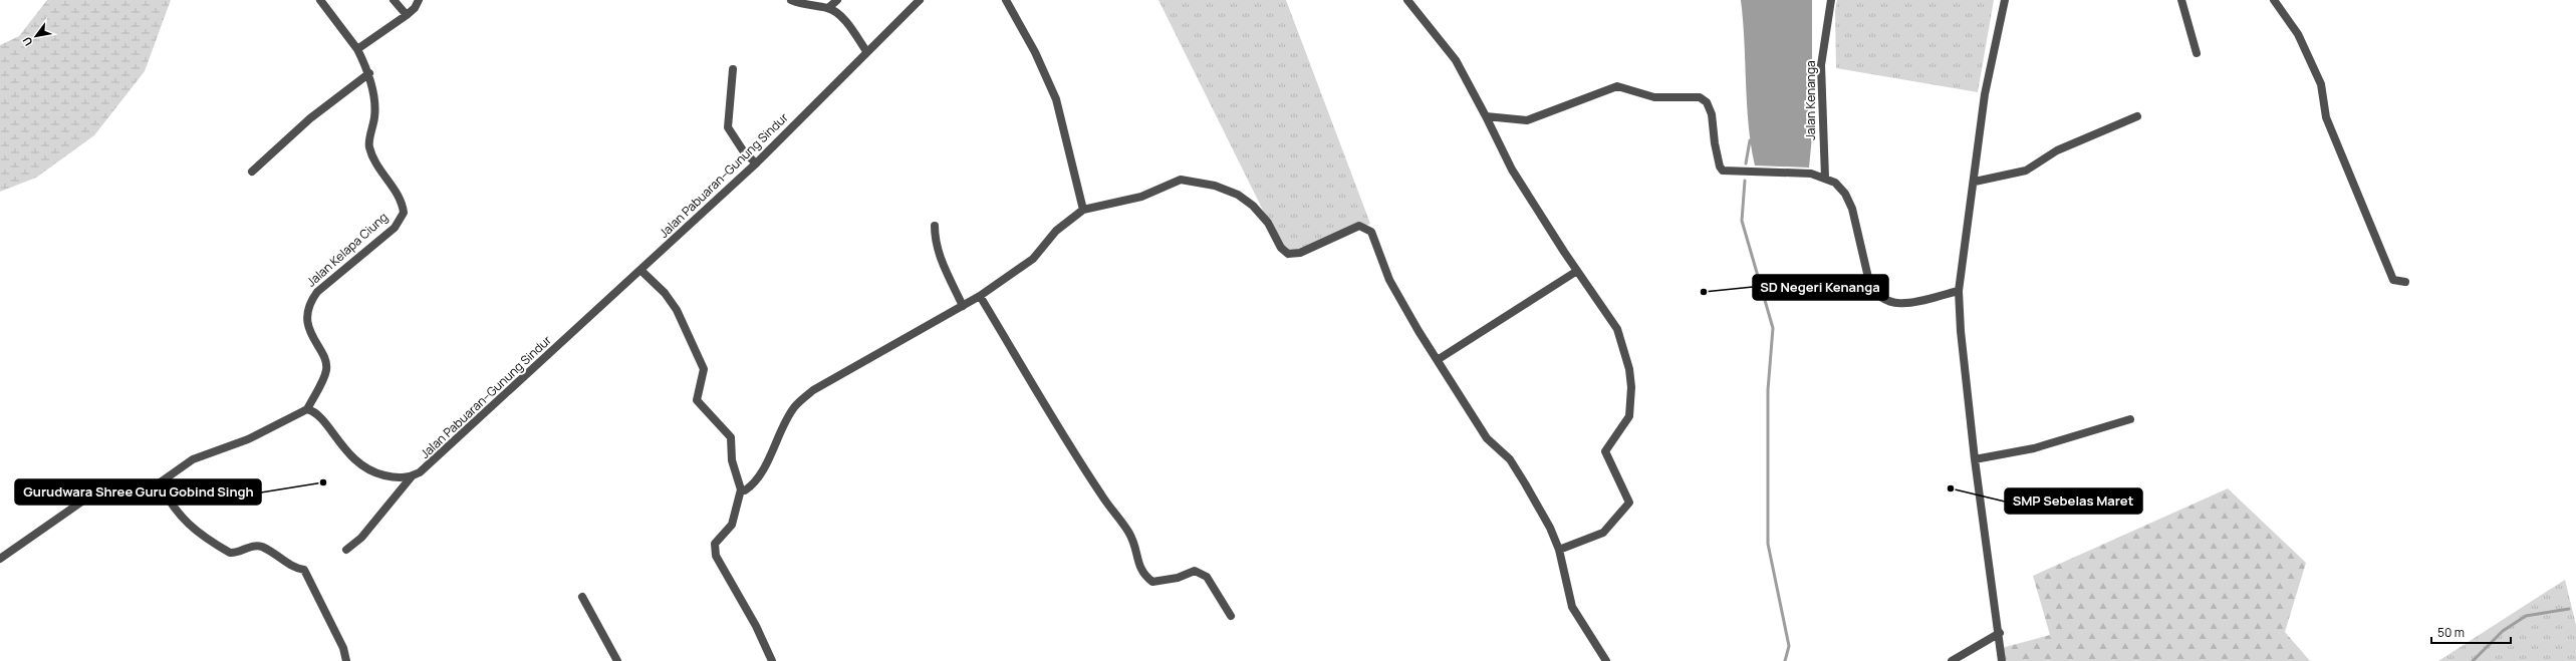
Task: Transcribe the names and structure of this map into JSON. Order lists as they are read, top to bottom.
{
  "streets": {
    "street": ["Jalan Kenanga", "Jalan Pabuaran–Gunung Sindur", "Jalan Kelapa Ciung"]
  },
  "crossings": [
    ["Jalan Pabuaran–Gunung Sindur", "Jalan Kelapa Ciung"]
  ],
  "places": ["SD Negeri Kenanga", "Gurudwara Shree Guru Gobind Singh", "SMP Sebelas Maret"],
  "scale_bar": "50 m",
  "north": "bottom left"
}
